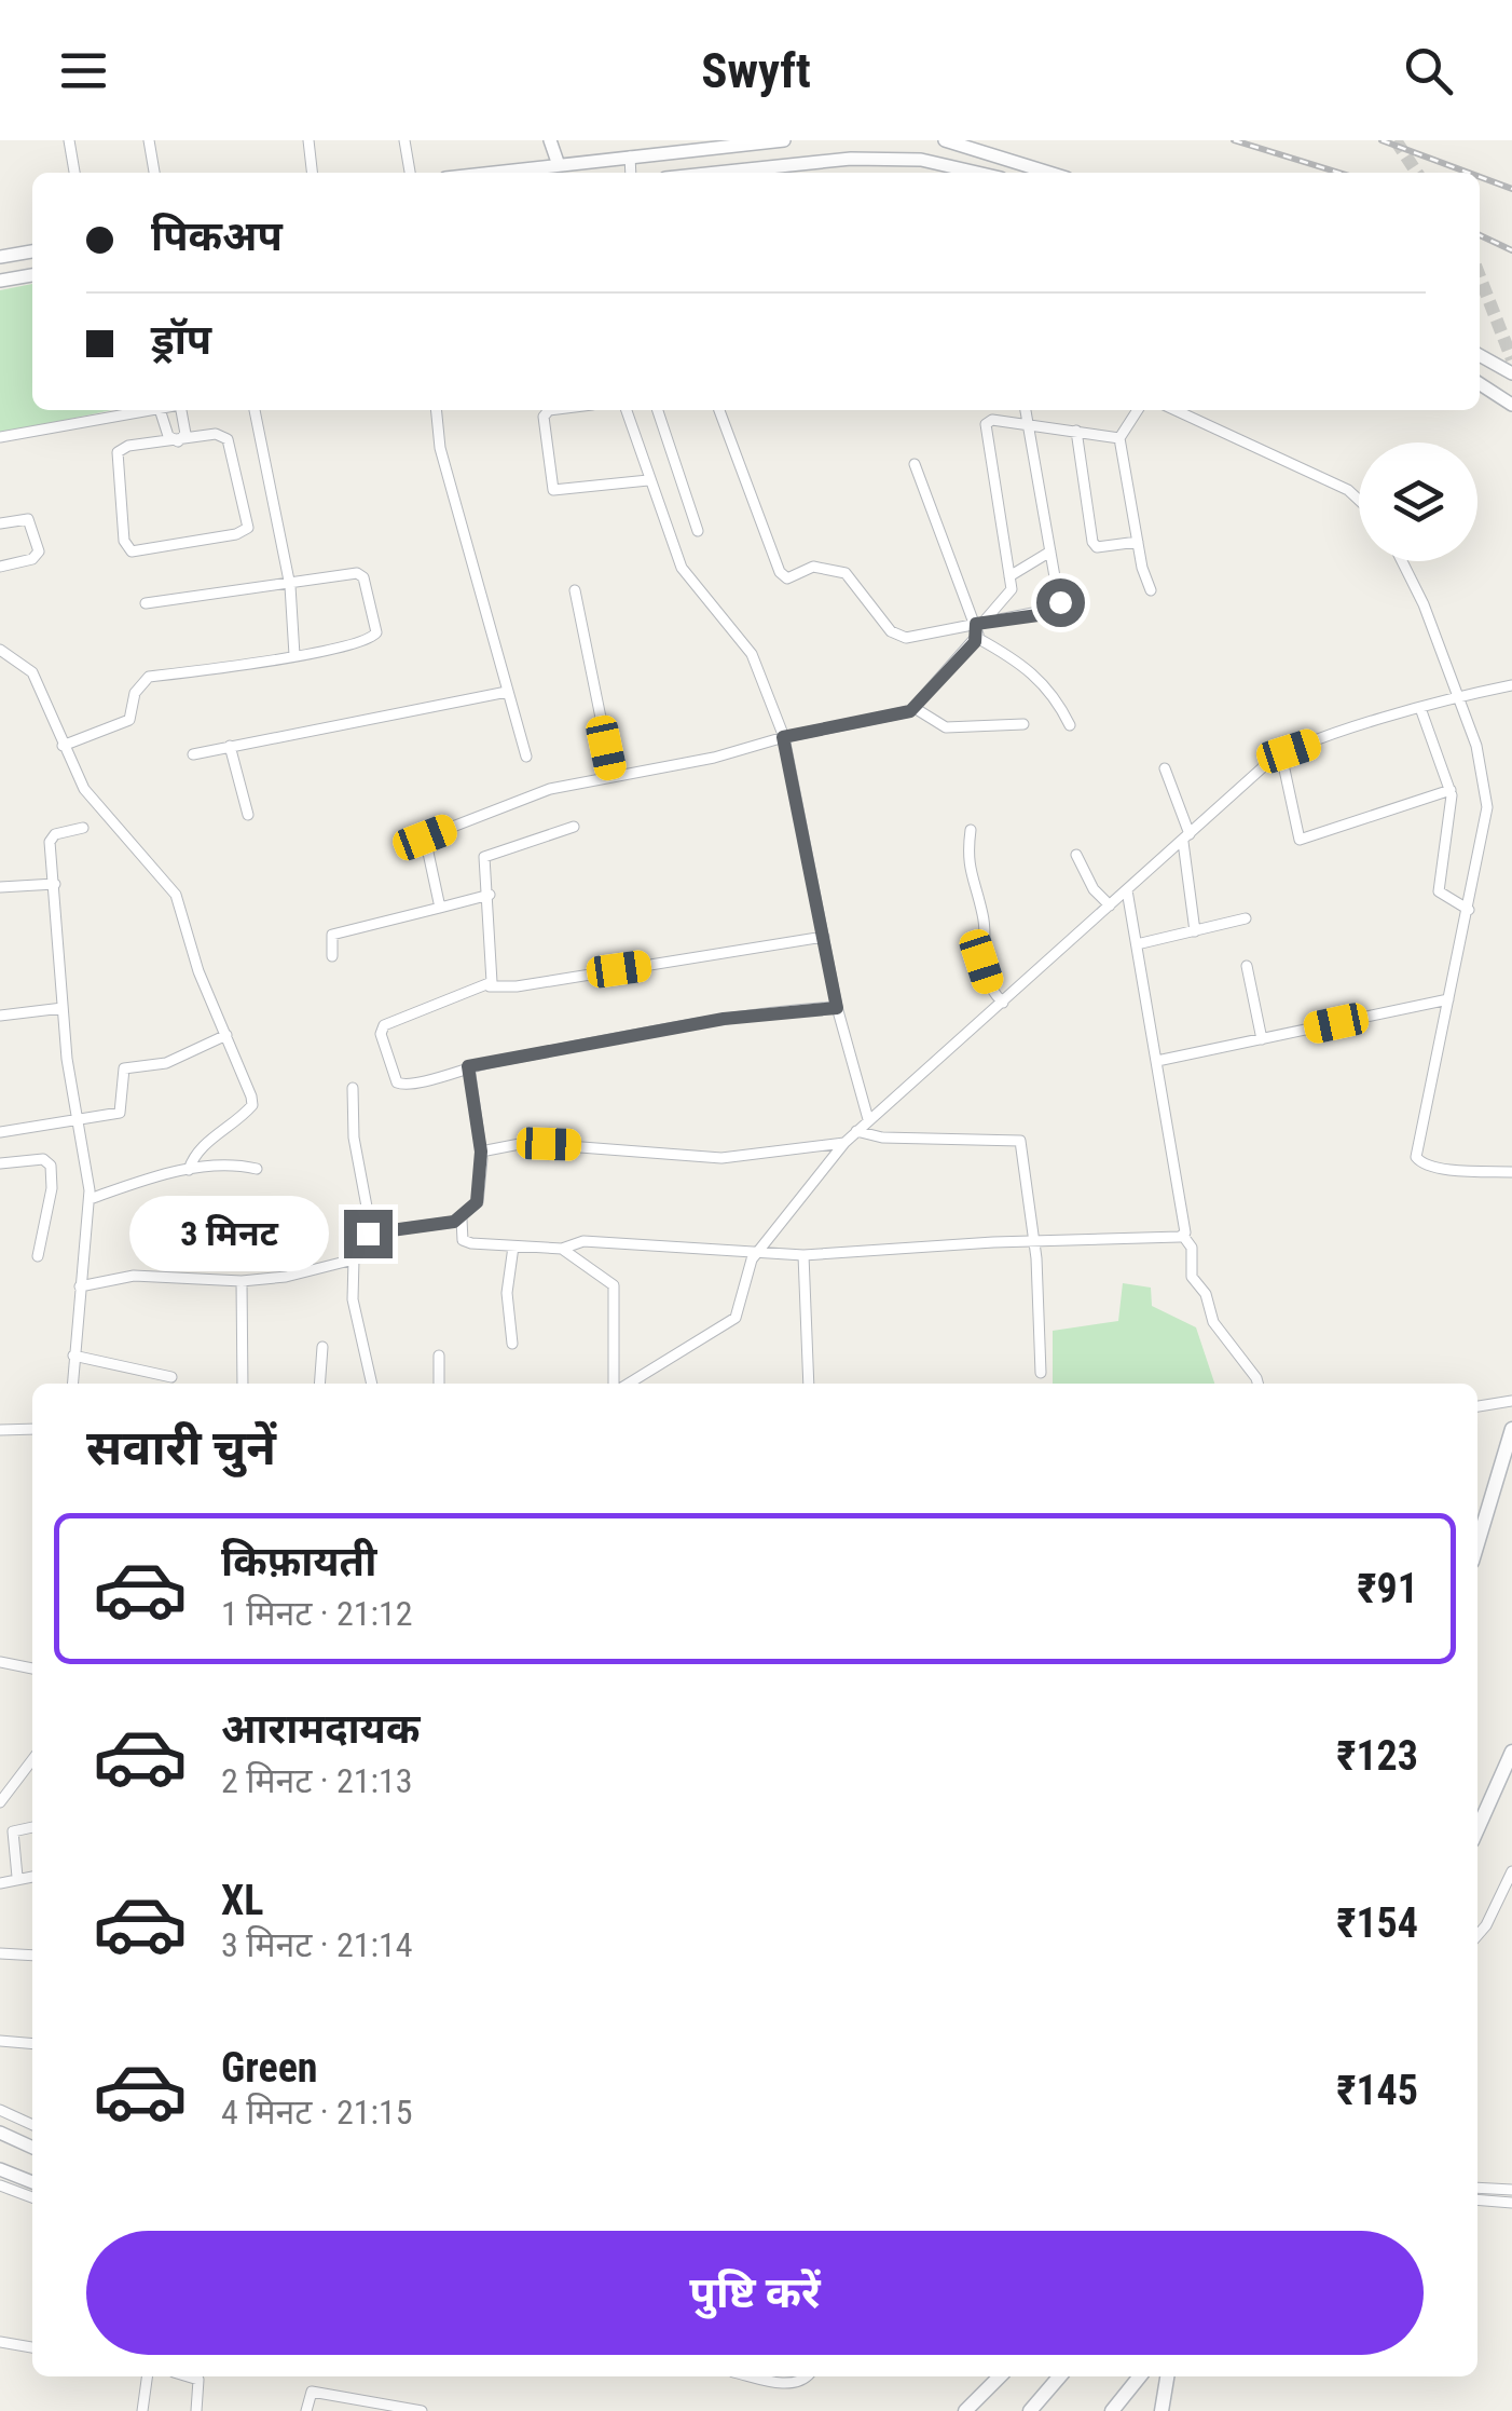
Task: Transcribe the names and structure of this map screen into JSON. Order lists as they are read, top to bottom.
{
  "page": {
    "header": "Swyft",
    "banner": ["पिकअप", "ड्रॉप"],
    "bubble": "3 मिनट",
    "heading": "सवारी चुनें",
    "list": [
      {
        "name": "किफ़ायती",
        "note": "1 मिनट · 21:12",
        "value": "₹91"
      },
      {
        "name": "आरामदायक",
        "note": "2 मिनट · 21:13",
        "value": "₹123"
      },
      {
        "name": "XL",
        "note": "3 मिनट · 21:14",
        "value": "₹154"
      },
      {
        "name": "Green",
        "note": "4 मिनट · 21:15",
        "value": "₹145"
      }
    ],
    "buttons": "पुष्टि करें"
  }
}
